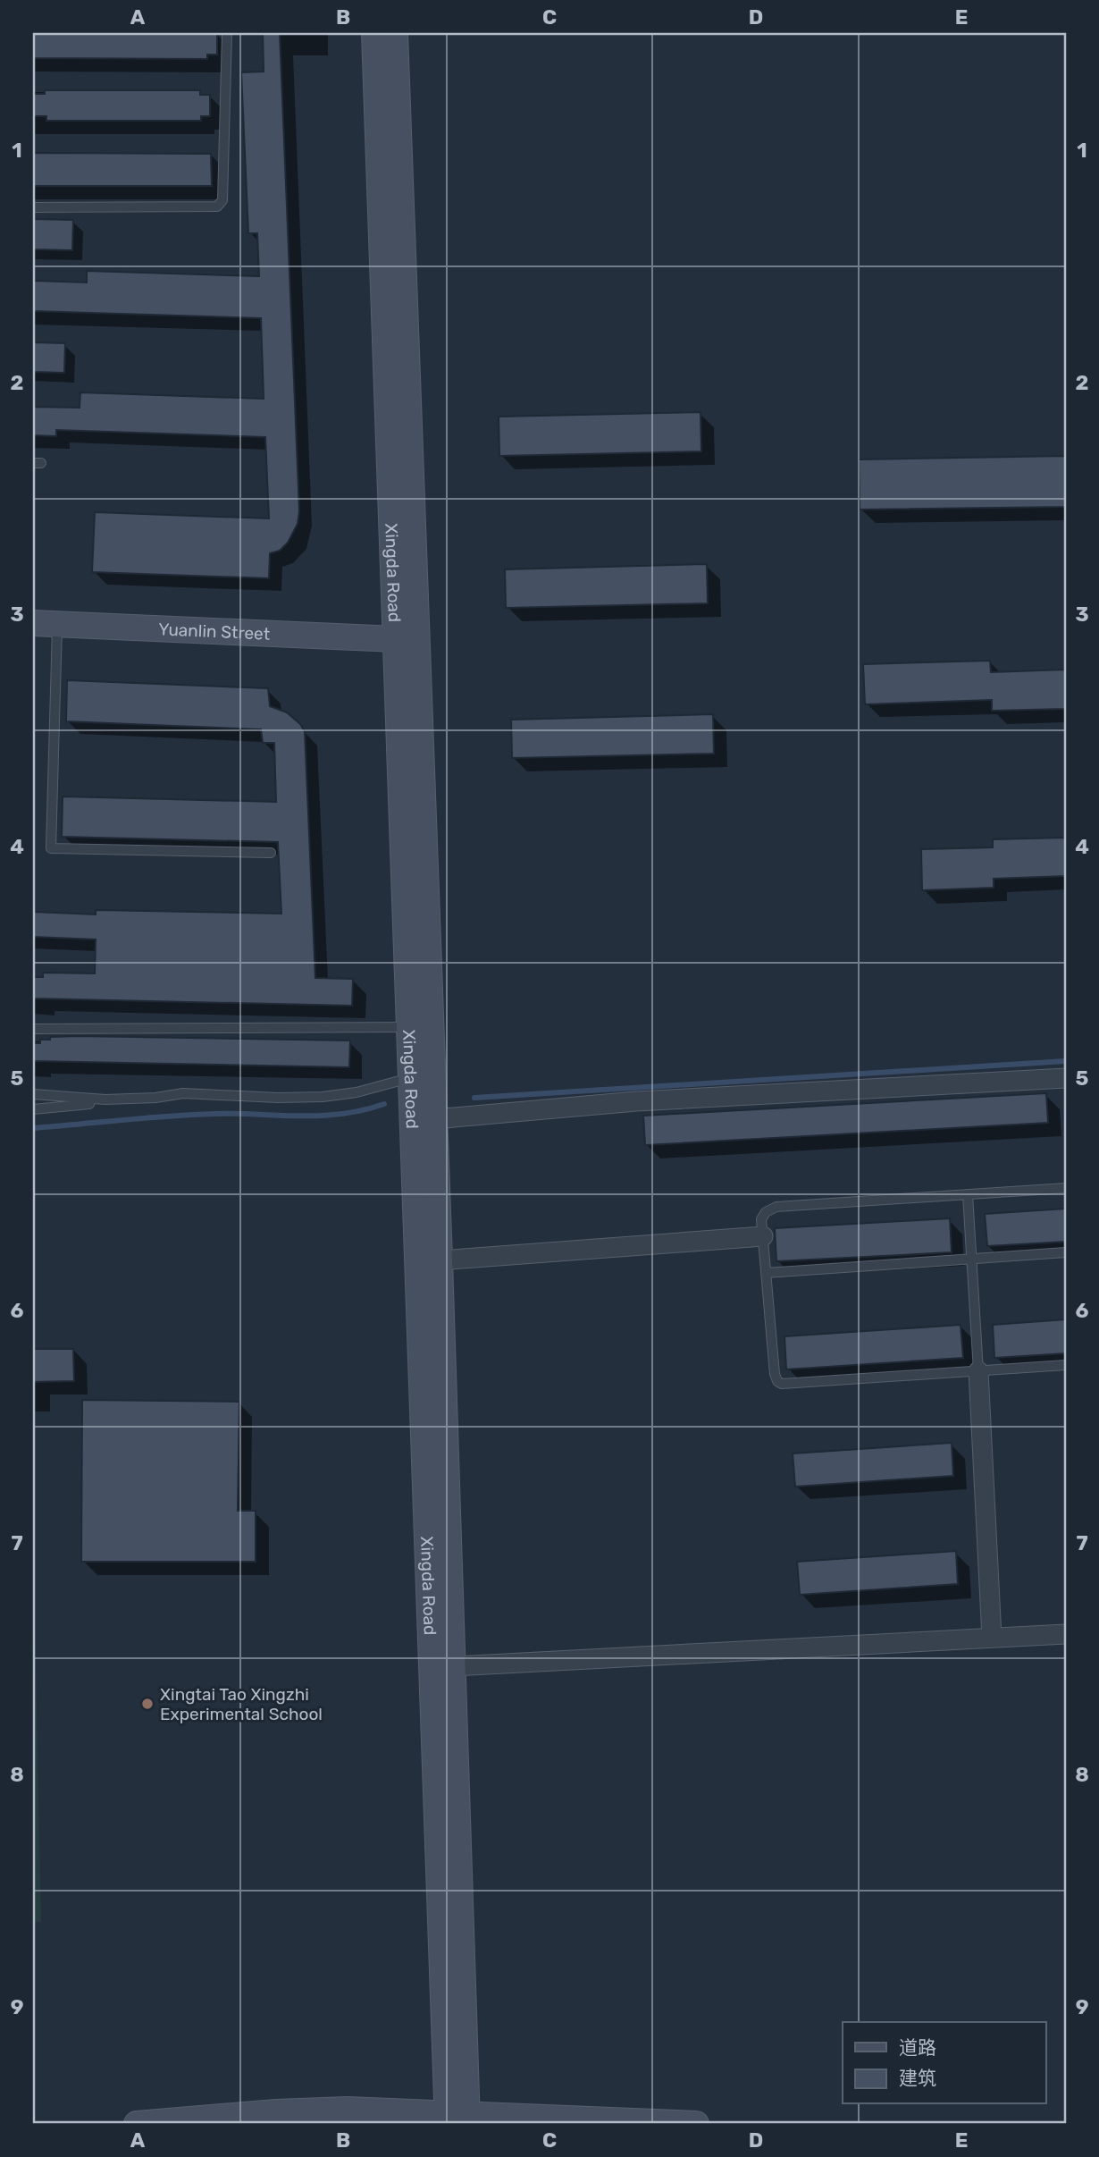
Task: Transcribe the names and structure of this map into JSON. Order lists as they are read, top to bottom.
{
  "streets": {
    "main road": ["Xingda Road", "Yuanlin Street"]
  },
  "crossings": [
    ["Xingda Road", "Yuanlin Street"]
  ],
  "places": ["Xingtai Tao Xingzhi Experimental School"],
  "legend": ["道路", "建筑"],
  "grid": {
    "columns": [
      "A",
      "B",
      "C",
      "D",
      "E"
    ],
    "rows": [
      "1",
      "2",
      "3",
      "4",
      "5",
      "6",
      "7",
      "8",
      "9"
    ]
  }
}
